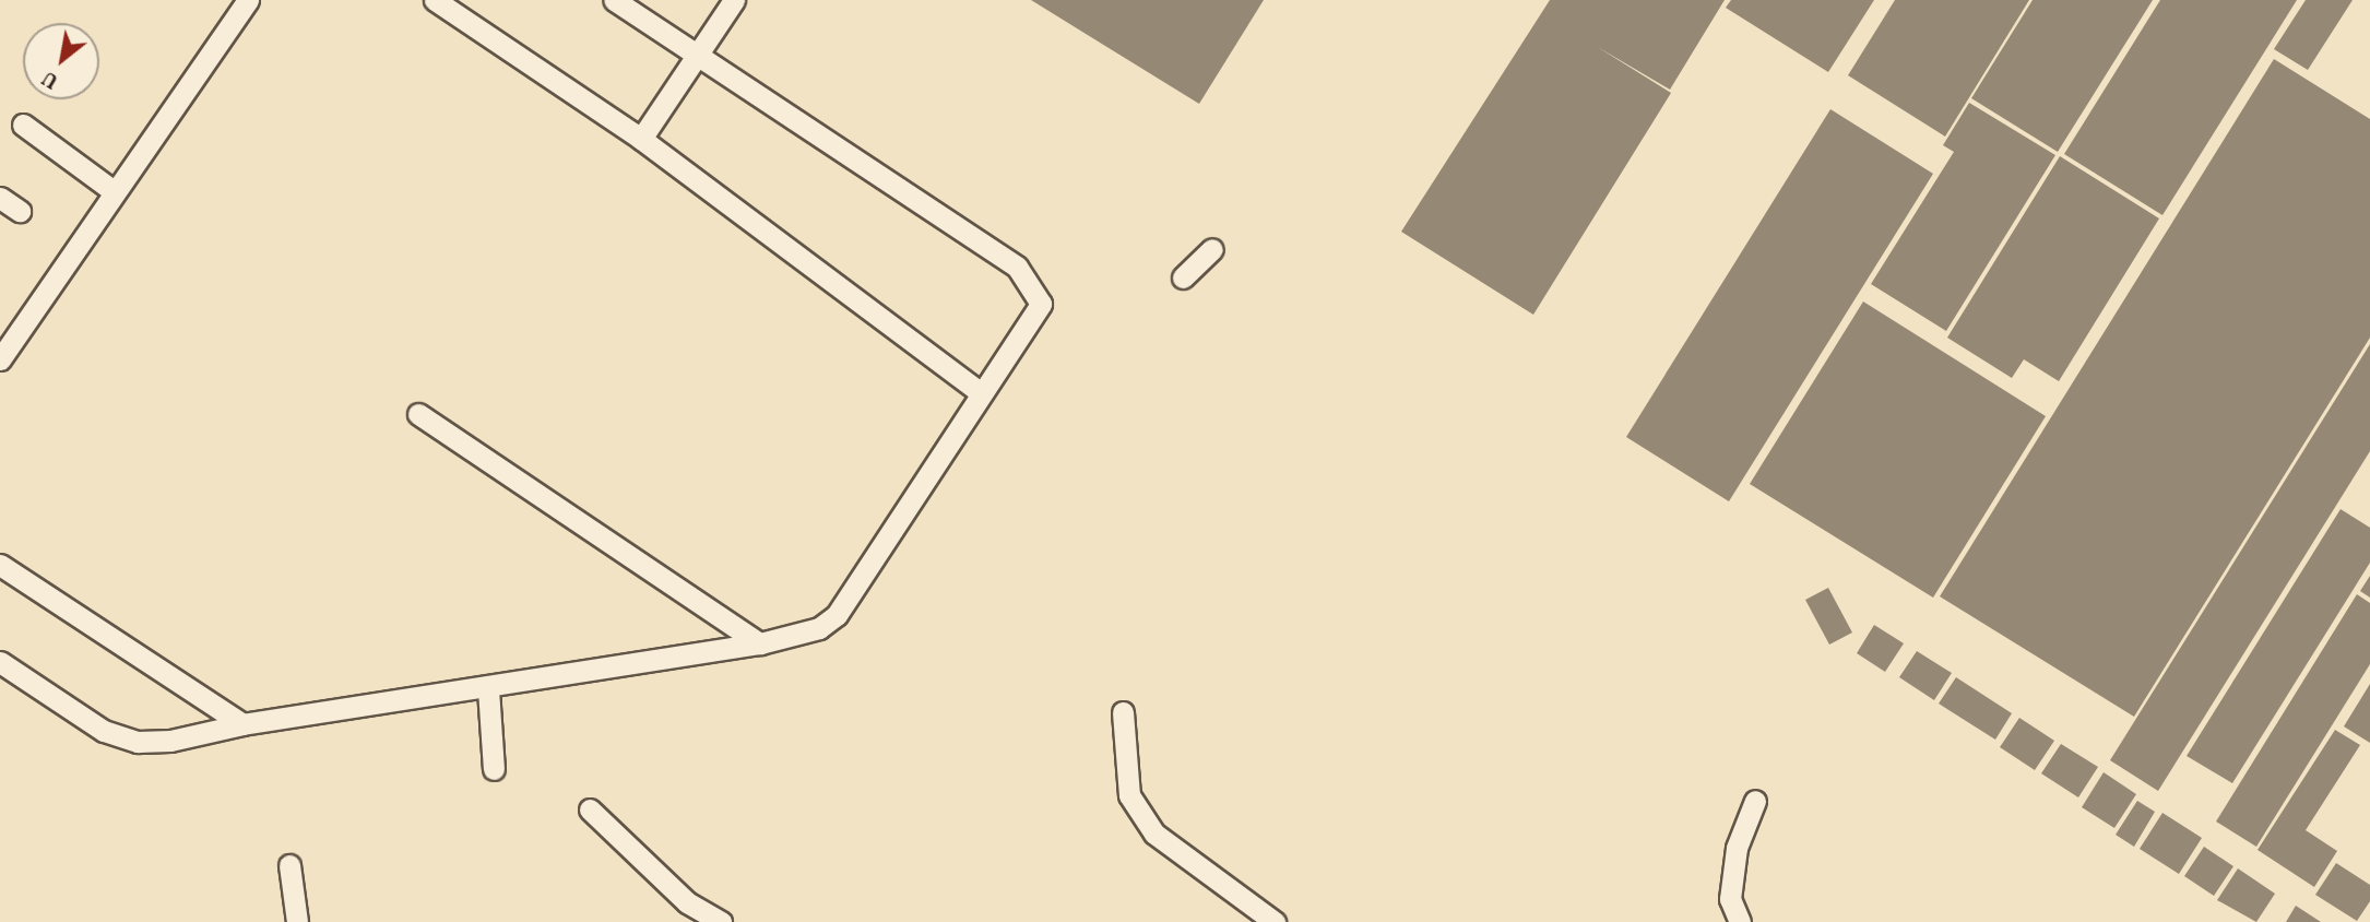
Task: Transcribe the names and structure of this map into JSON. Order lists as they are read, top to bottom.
{
  "north": "bottom left"
}
